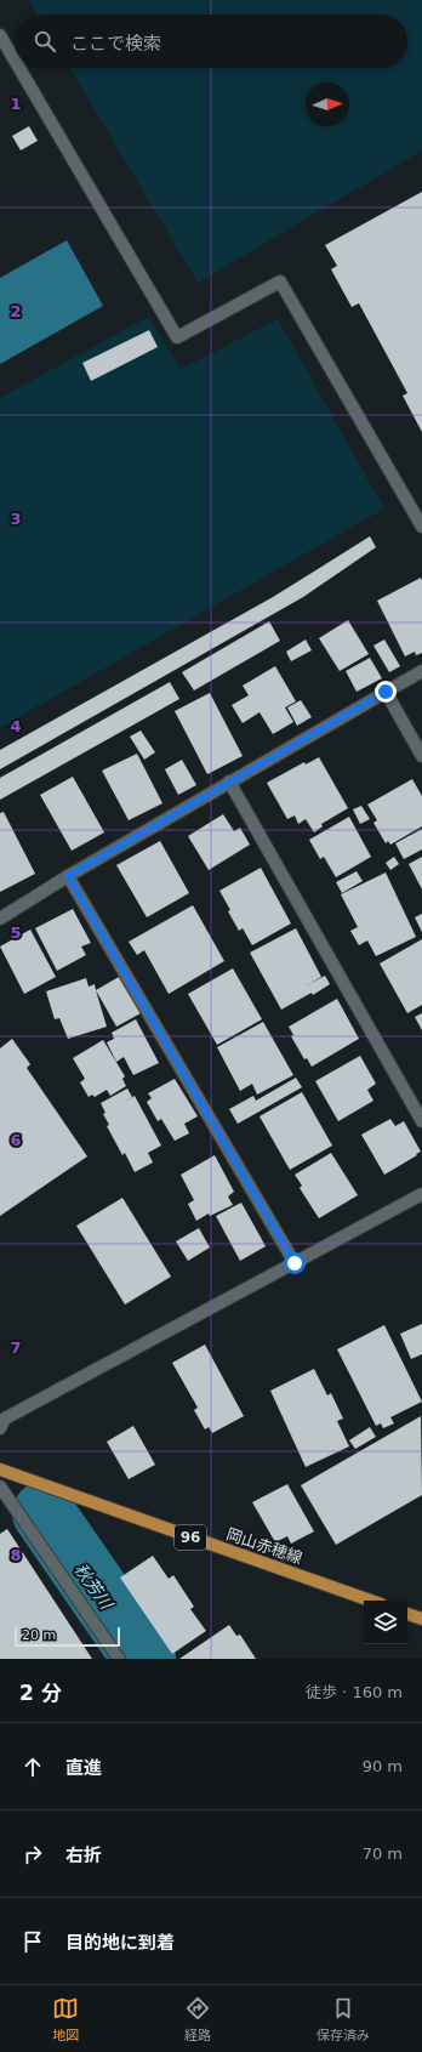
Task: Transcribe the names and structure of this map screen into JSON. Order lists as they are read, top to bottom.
{
  "streets": {
    "main road": ["96", "岡山赤穂線"]
  },
  "water": ["秋芳川"],
  "scale_bar": "20 m",
  "north": "right",
  "page": {
    "search": "ここで検索",
    "scale": "20 m",
    "heading": ["2 分", "徒歩 · 160 m"],
    "list": [
      ["直進", "90 m"],
      ["右折", "70 m"],
      "目的地に到着"
    ],
    "nav": ["地図", "経路", "保存済み"]
  },
  "grid": {
    "rows": [
      "1",
      "2",
      "3",
      "4",
      "5",
      "6",
      "7",
      "8"
    ]
  }
}
